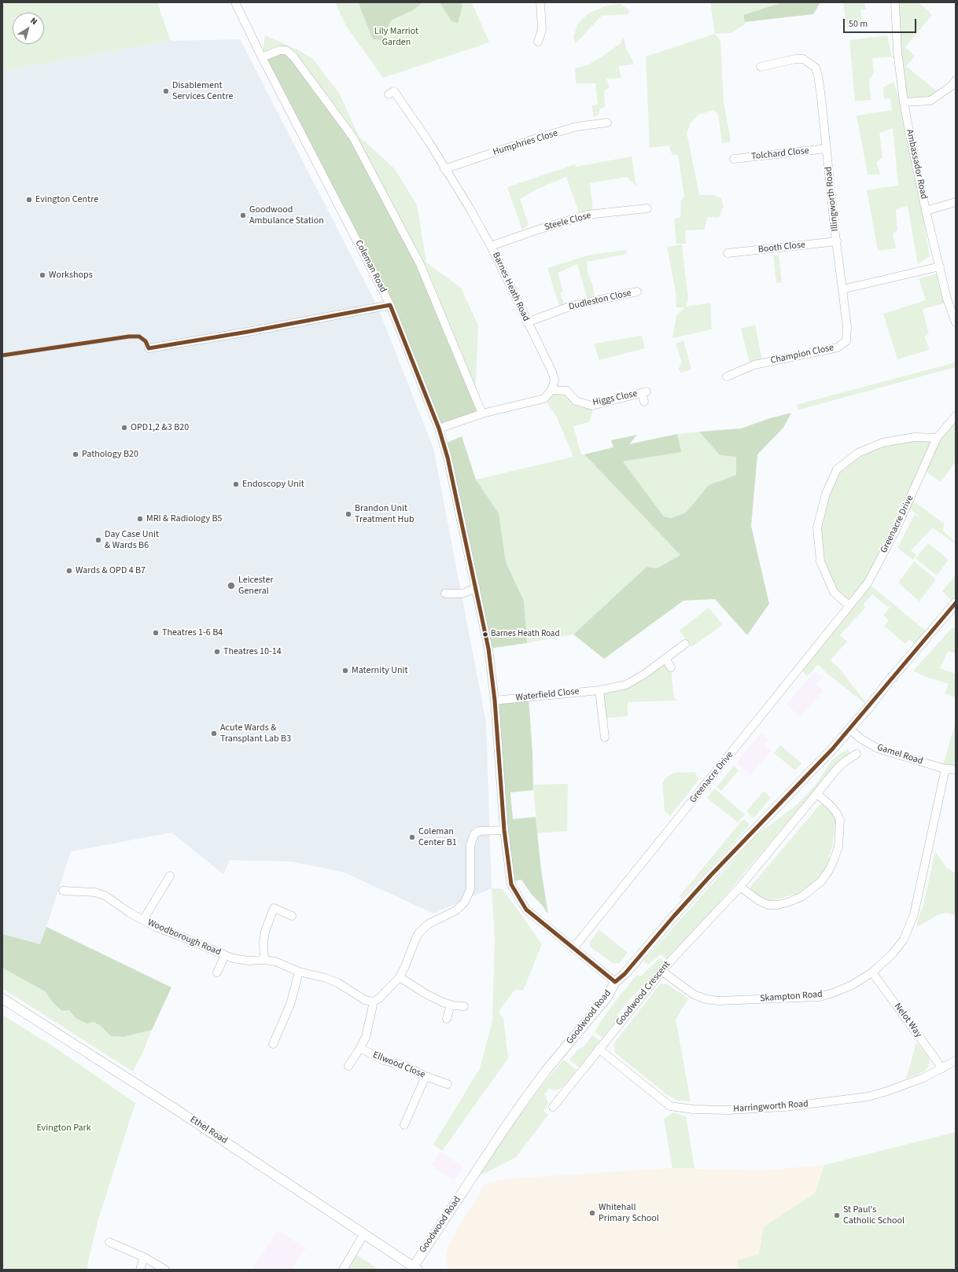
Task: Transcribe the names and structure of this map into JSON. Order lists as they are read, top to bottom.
{
  "streets": {
    "street": [
      "Humphries Close",
      "Tolchard Close",
      "Ambassador Road",
      "Illingworth Road",
      "Steele Close",
      "Booth Close",
      "Coleman Road",
      "Barnes Heath Road",
      "Dudleston Close",
      "Champion Close",
      "Higgs Close",
      "Greenacre Drive",
      "Waterfield Close",
      "Gamel Road",
      "Woodborough Road",
      "Goodwood Crescent",
      "Skampton Road",
      "Goodwood Road",
      "Nelot Way",
      "Ellwood Close",
      "Harringworth Road",
      "Ethel Road"
    ]
  },
  "crossings": [
    ["Humphries Close", "Barnes Heath Road"],
    ["Tolchard Close", "Illingworth Road"],
    ["Illingworth Road", "Booth Close"],
    ["Illingworth Road", "Champion Close"],
    ["Steele Close", "Barnes Heath Road"],
    ["Coleman Road", "Greenacre Drive"],
    ["Coleman Road", "Waterfield Close"],
    ["Coleman Road", "Goodwood Road"],
    ["Barnes Heath Road", "Dudleston Close"],
    ["Barnes Heath Road", "Higgs Close"],
    ["Gamel Road", "Skampton Road"],
    ["Gamel Road", "Goodwood Road"],
    ["Woodborough Road", "Ellwood Close"],
    ["Goodwood Crescent", "Skampton Road"],
    ["Goodwood Crescent", "Harringworth Road"],
    ["Skampton Road", "Nelot Way"],
    ["Goodwood Road", "Ethel Road"],
    ["Nelot Way", "Harringworth Road"]
  ],
  "parks": ["Lily Marriot Garden", "Evington Park"],
  "places": [
    "Disablement Services Centre",
    "Evington Centre",
    "Goodwood Ambulance Station",
    "Workshops",
    "OPD1,2 &3 B20",
    "Pathology B20",
    "Endoscopy Unit",
    "Brandon Unit Treatment Hub",
    "MRI & Radiology B5",
    "Day Case Unit & Wards B6",
    "Wards & OPD 4 B7",
    "Leicester General",
    "Theatres 1-6 B4",
    "Barnes Heath Road",
    "Theatres 10-14",
    "Maternity Unit",
    "Acute Wards & Transplant Lab B3",
    "Coleman Center B1",
    "Whitehall Primary School",
    "St Paul's Catholic School"
  ],
  "scale_bar": "50 m",
  "north": "top right"
}
